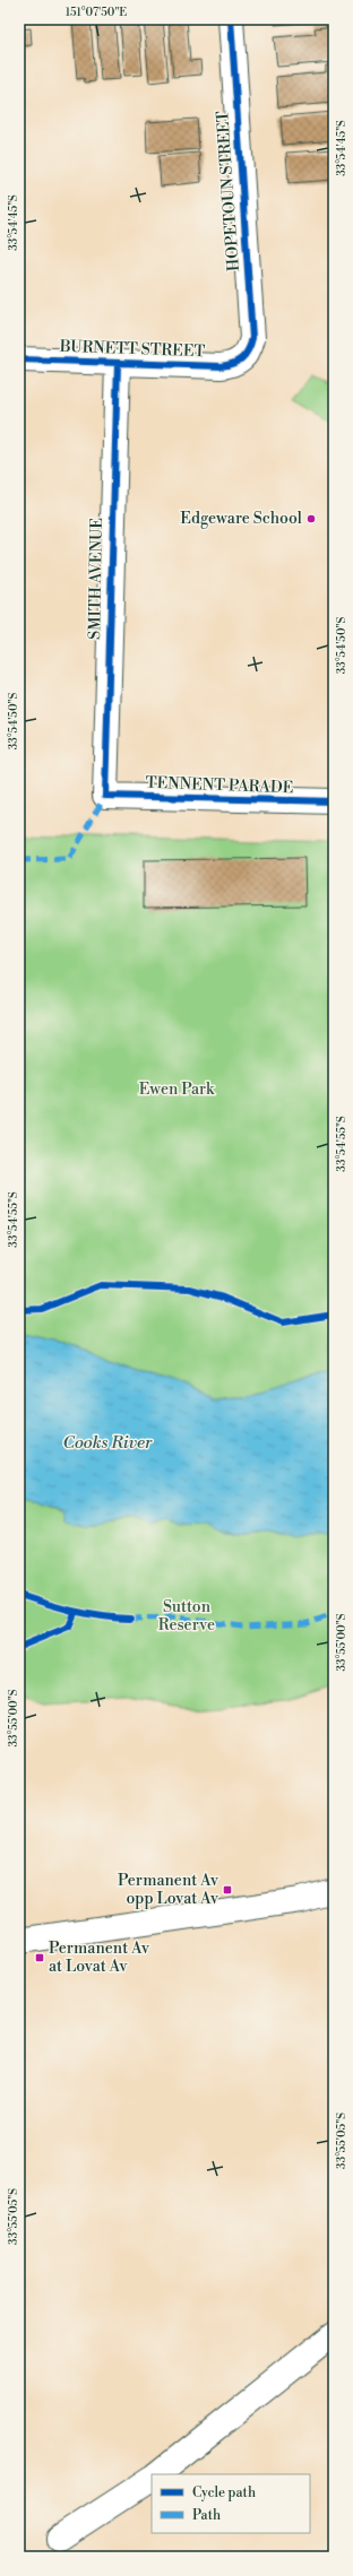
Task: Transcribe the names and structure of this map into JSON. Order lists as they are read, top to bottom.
{
  "streets": {
    "street": [
      "HOPETOUN STREET",
      "BURNETT STREET",
      "SMITH AVENUE",
      "TENNENT PARADE"
    ]
  },
  "crossings": [
    ["HOPETOUN STREET", "BURNETT STREET"],
    ["BURNETT STREET", "SMITH AVENUE"],
    ["SMITH AVENUE", "TENNENT PARADE"]
  ],
  "water": ["Cooks River"],
  "parks": ["Ewen Park", "Sutton Reserve"],
  "places": {
    "other": ["Edgeware School"],
    "transit": ["Permanent Av opp Lovat Av", "Permanent Av at Lovat Av"]
  },
  "legend": ["Cycle path", "Path"],
  "coordinates": [
    "151°07'50\"E",
    "33°54'45\"S",
    "33°54'50\"S",
    "33°54'55\"S",
    "33°55'00\"S",
    "33°55'05\"S"
  ]
}
